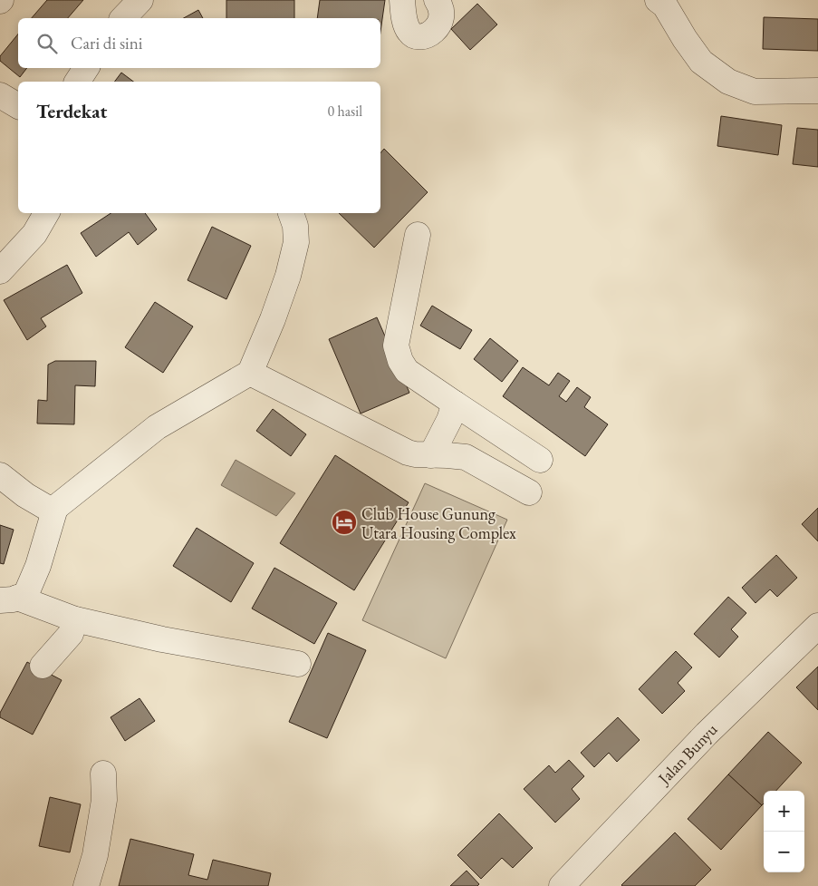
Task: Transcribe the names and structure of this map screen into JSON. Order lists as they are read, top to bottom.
{
  "streets": {
    "street": ["Jalan Bunyu"]
  },
  "places": {
    "hotel": ["Club House Gunung Utara Housing Complex"]
  },
  "page": {
    "search": "Cari di sini",
    "heading": ["Terdekat", "0 hasil"],
    "map_buttons": ["+", "−"]
  }
}
